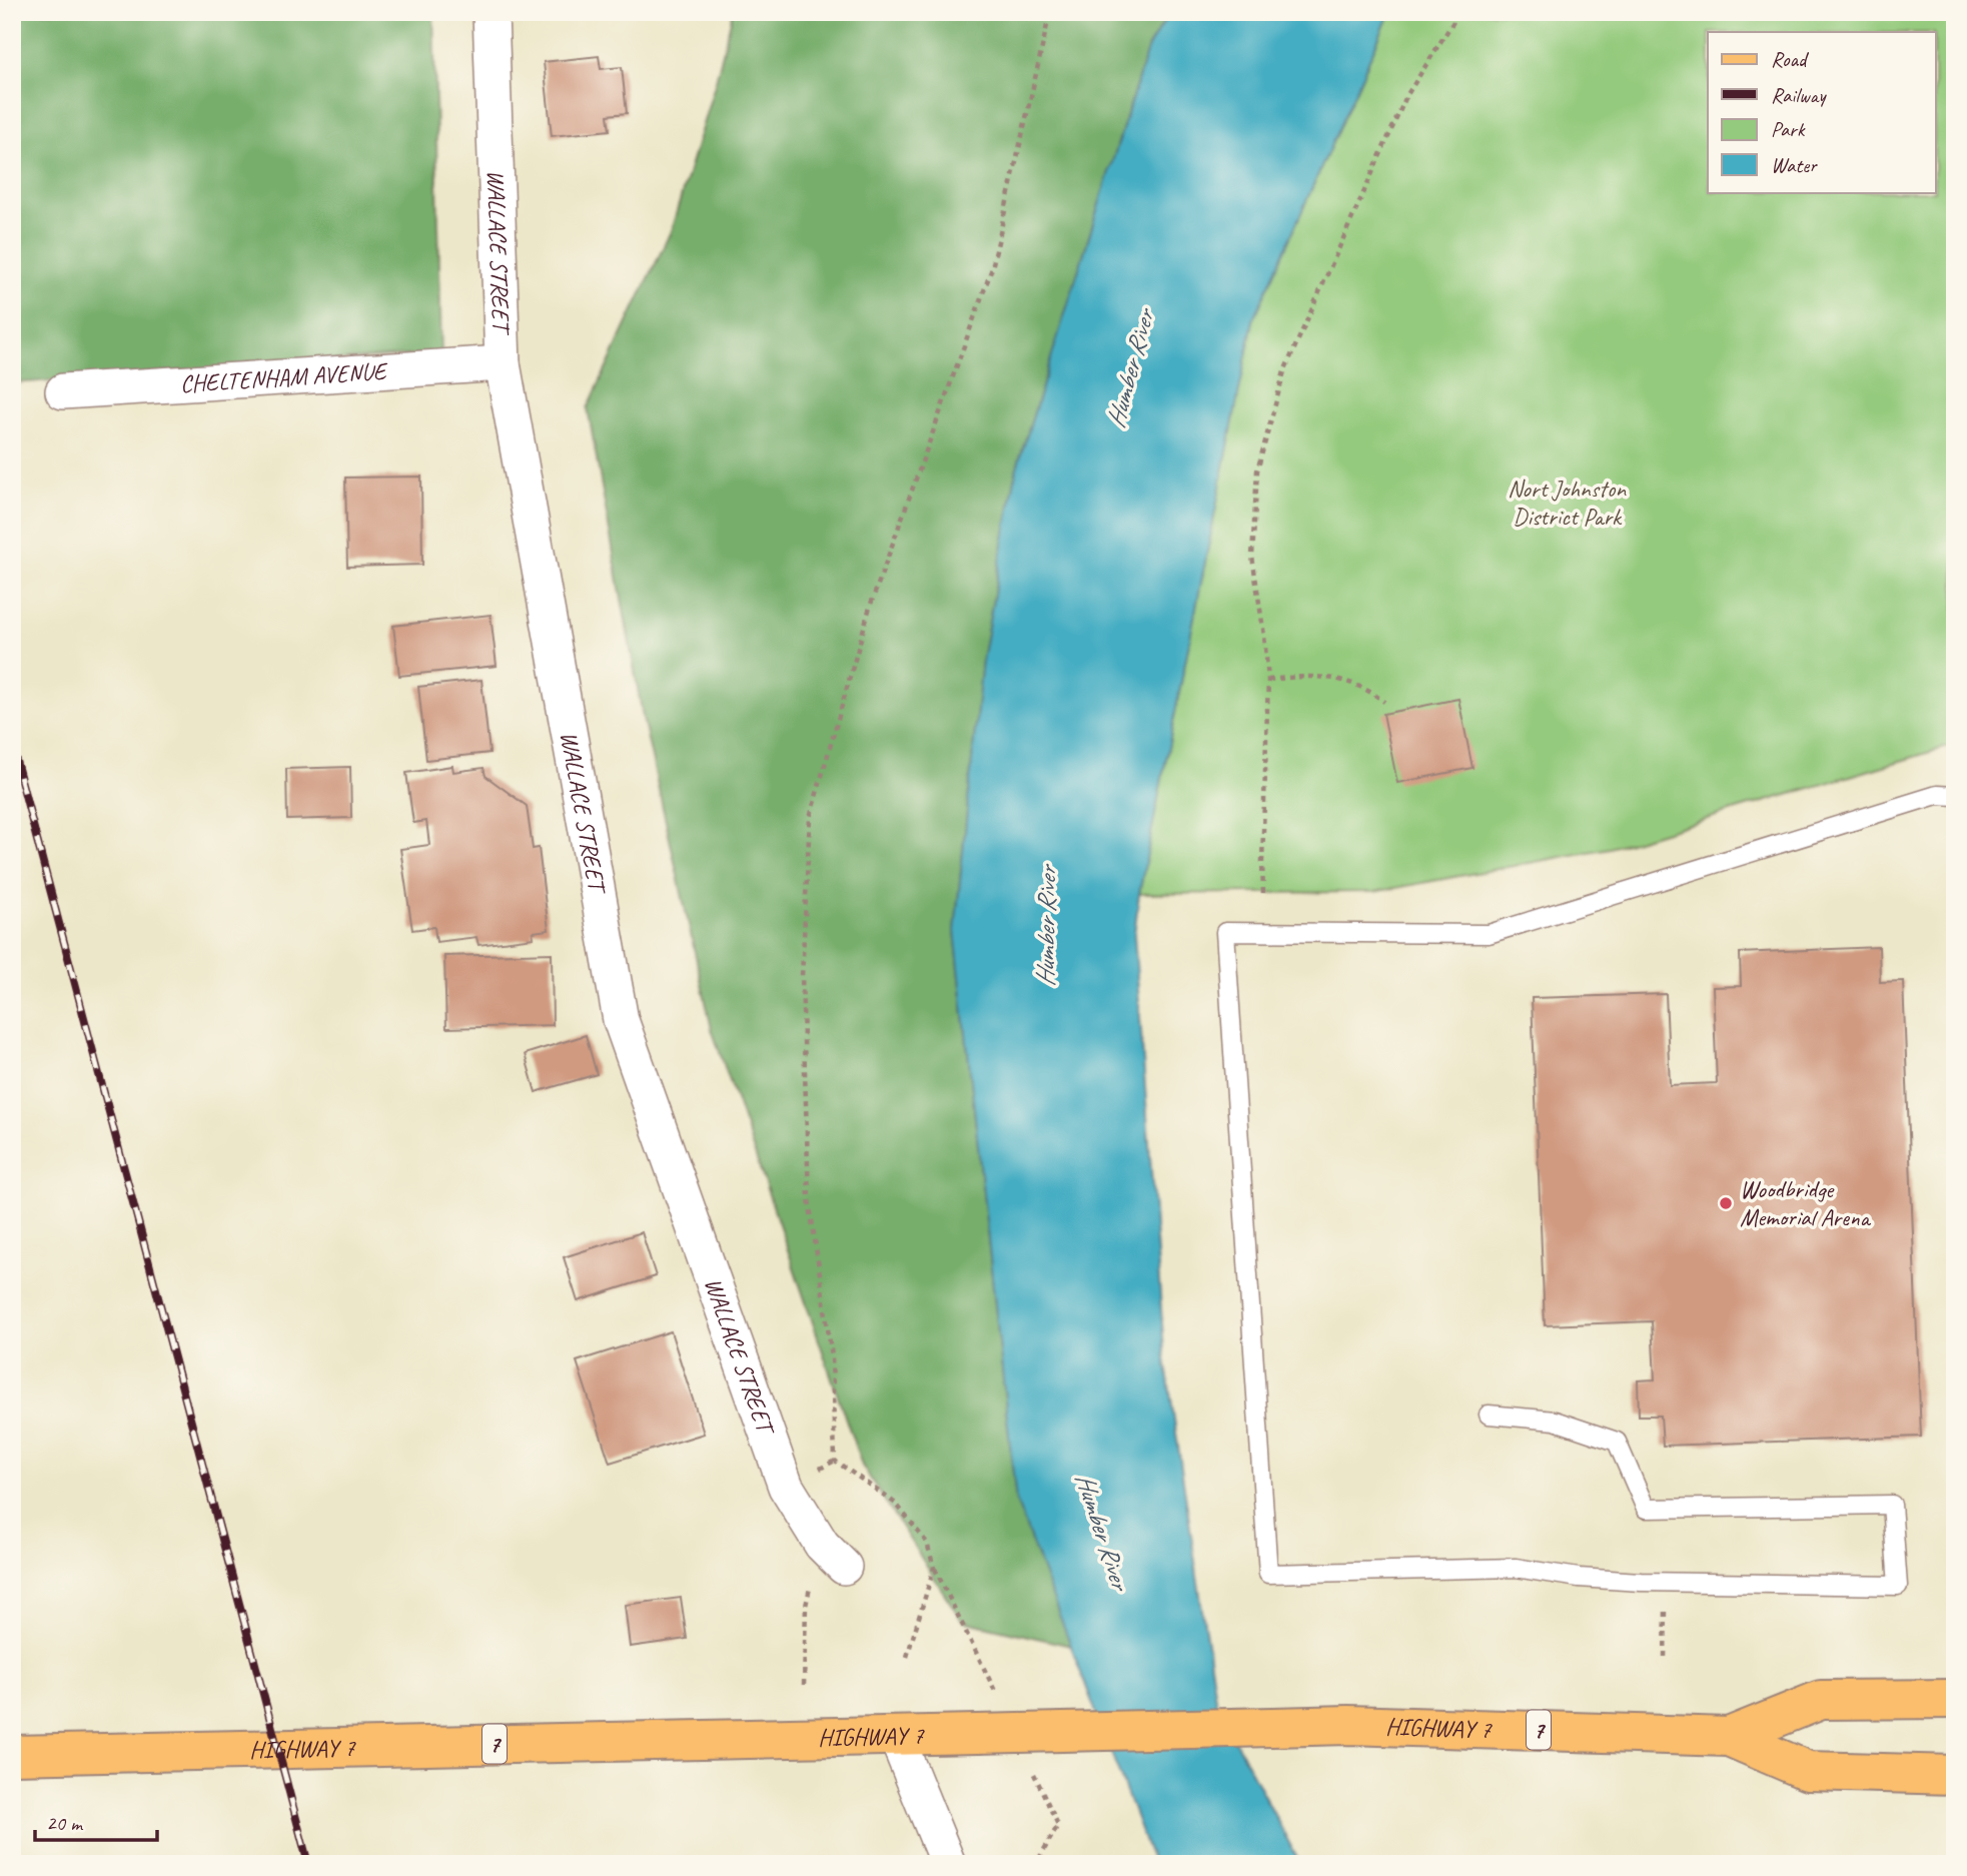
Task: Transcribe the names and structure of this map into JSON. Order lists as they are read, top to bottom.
{
  "streets": {
    "main road": ["HIGHWAY 7", "7"],
    "street": ["WALLACE STREET", "CHELTENHAM AVENUE"]
  },
  "crossings": [
    ["WALLACE STREET", "CHELTENHAM AVENUE"]
  ],
  "water": ["Humber River"],
  "parks": ["Nort Johnston District Park"],
  "places": ["Woodbridge Memorial Arena"],
  "legend": [
    "Road",
    "Railway",
    "Park",
    "Water"
  ],
  "scale_bar": "20 m"
}
